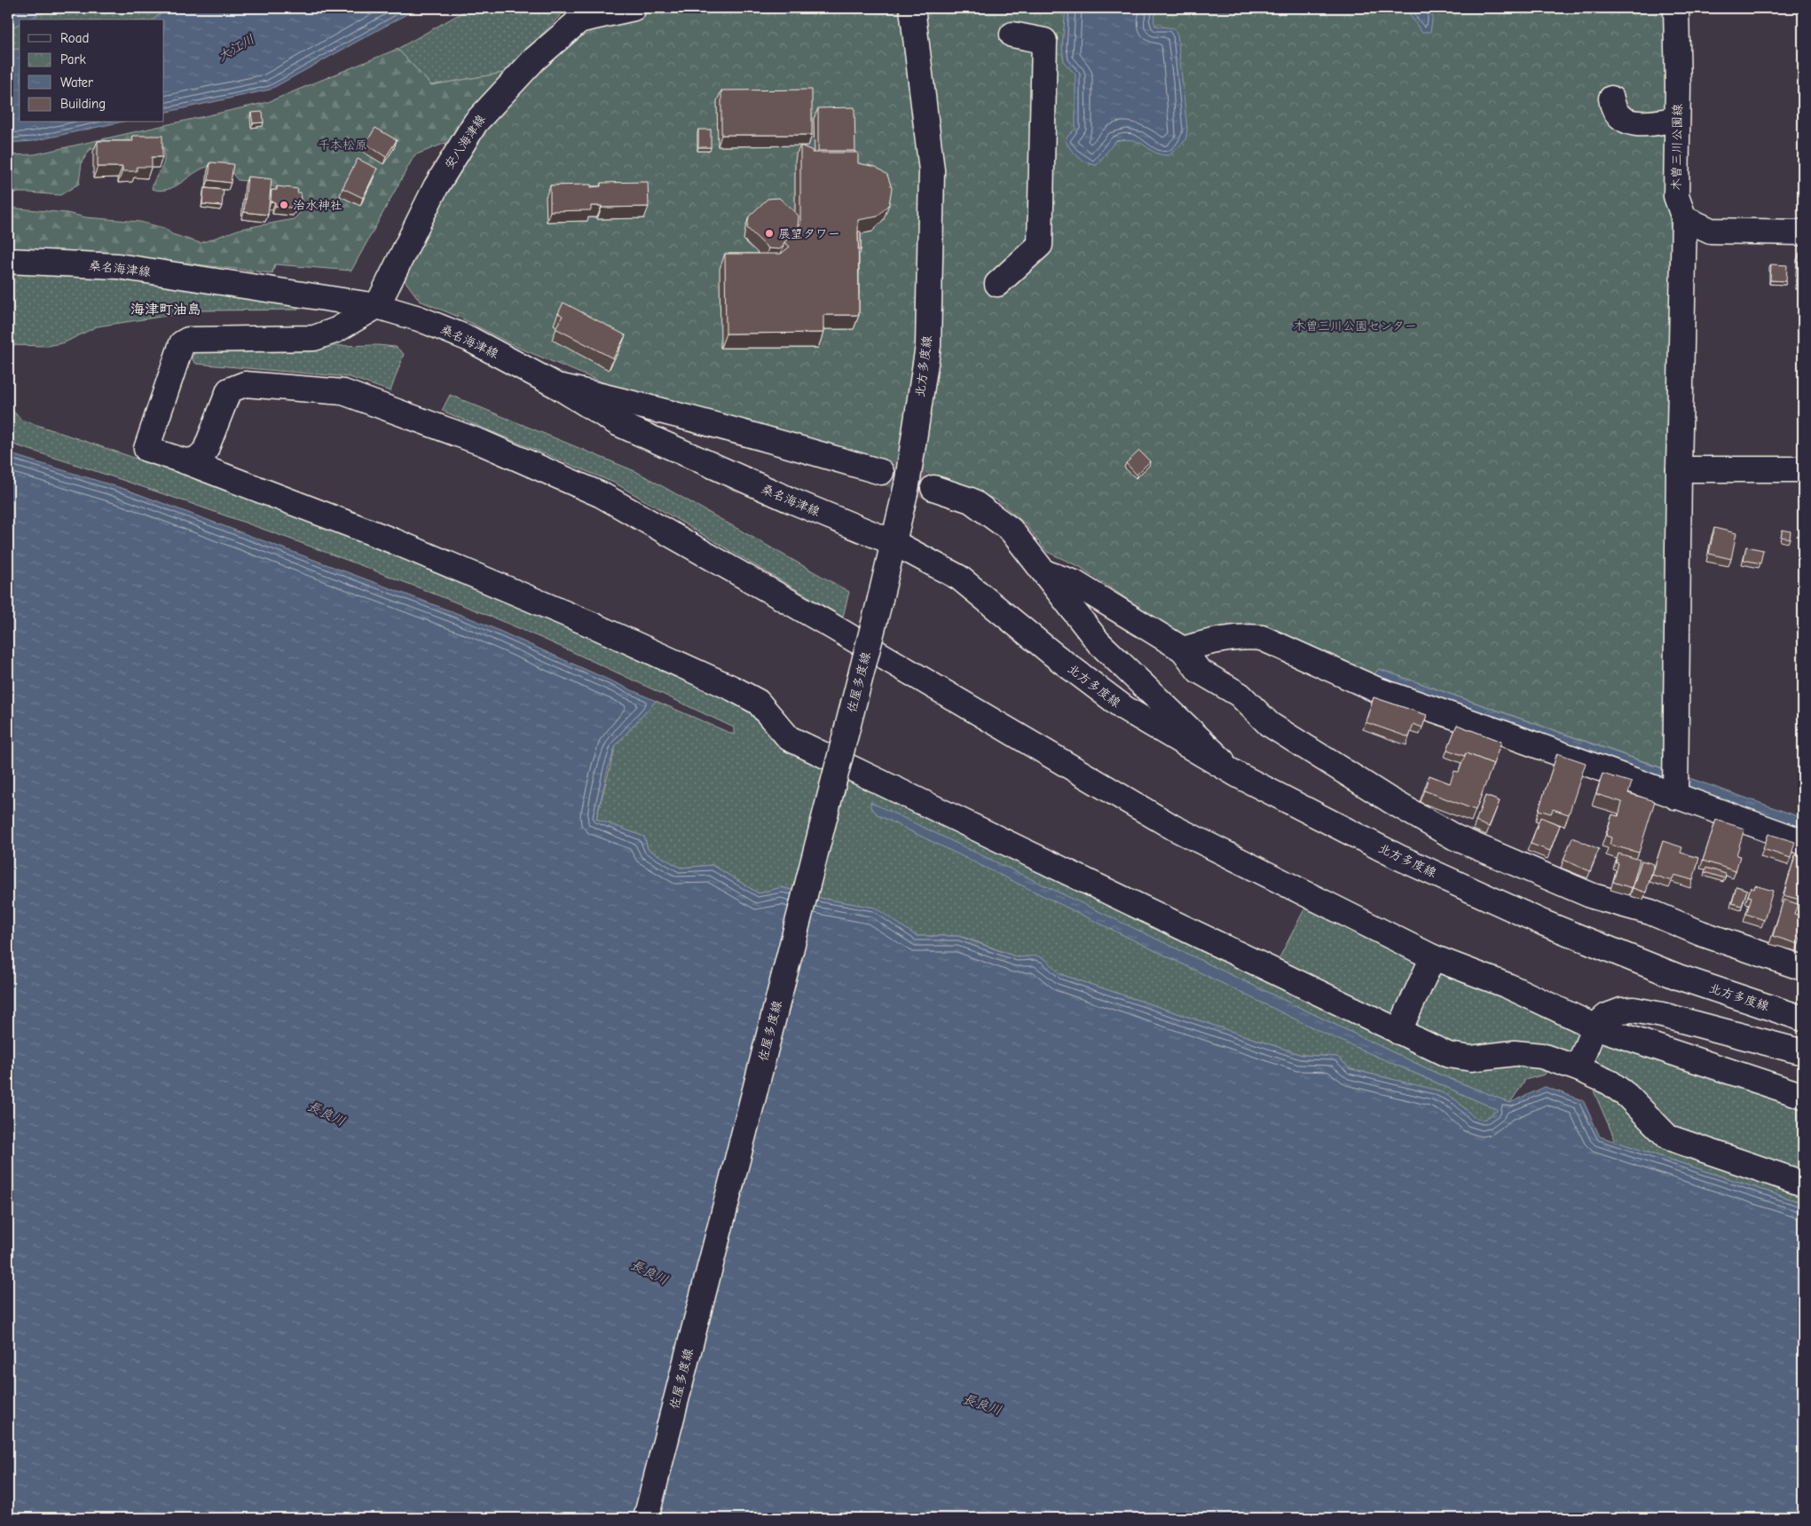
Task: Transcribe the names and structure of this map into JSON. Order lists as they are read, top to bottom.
{
  "streets": {
    "main road": [
      "安八海津線",
      "木曽三川公園線",
      "桑名海津線",
      "北方多度線",
      "佐屋多度線"
    ]
  },
  "crossings": [
    ["安八海津線", "桑名海津線"],
    ["桑名海津線", "北方多度線"],
    ["桑名海津線", "佐屋多度線"],
    ["北方多度線", "佐屋多度線"]
  ],
  "districts": ["海津町油島"],
  "water": ["大江川", "長良川"],
  "parks": ["千本松原", "木曽三川公園センター"],
  "places": ["治水神社", "展望タワー"],
  "legend": [
    "Road",
    "Park",
    "Water",
    "Building"
  ]
}
